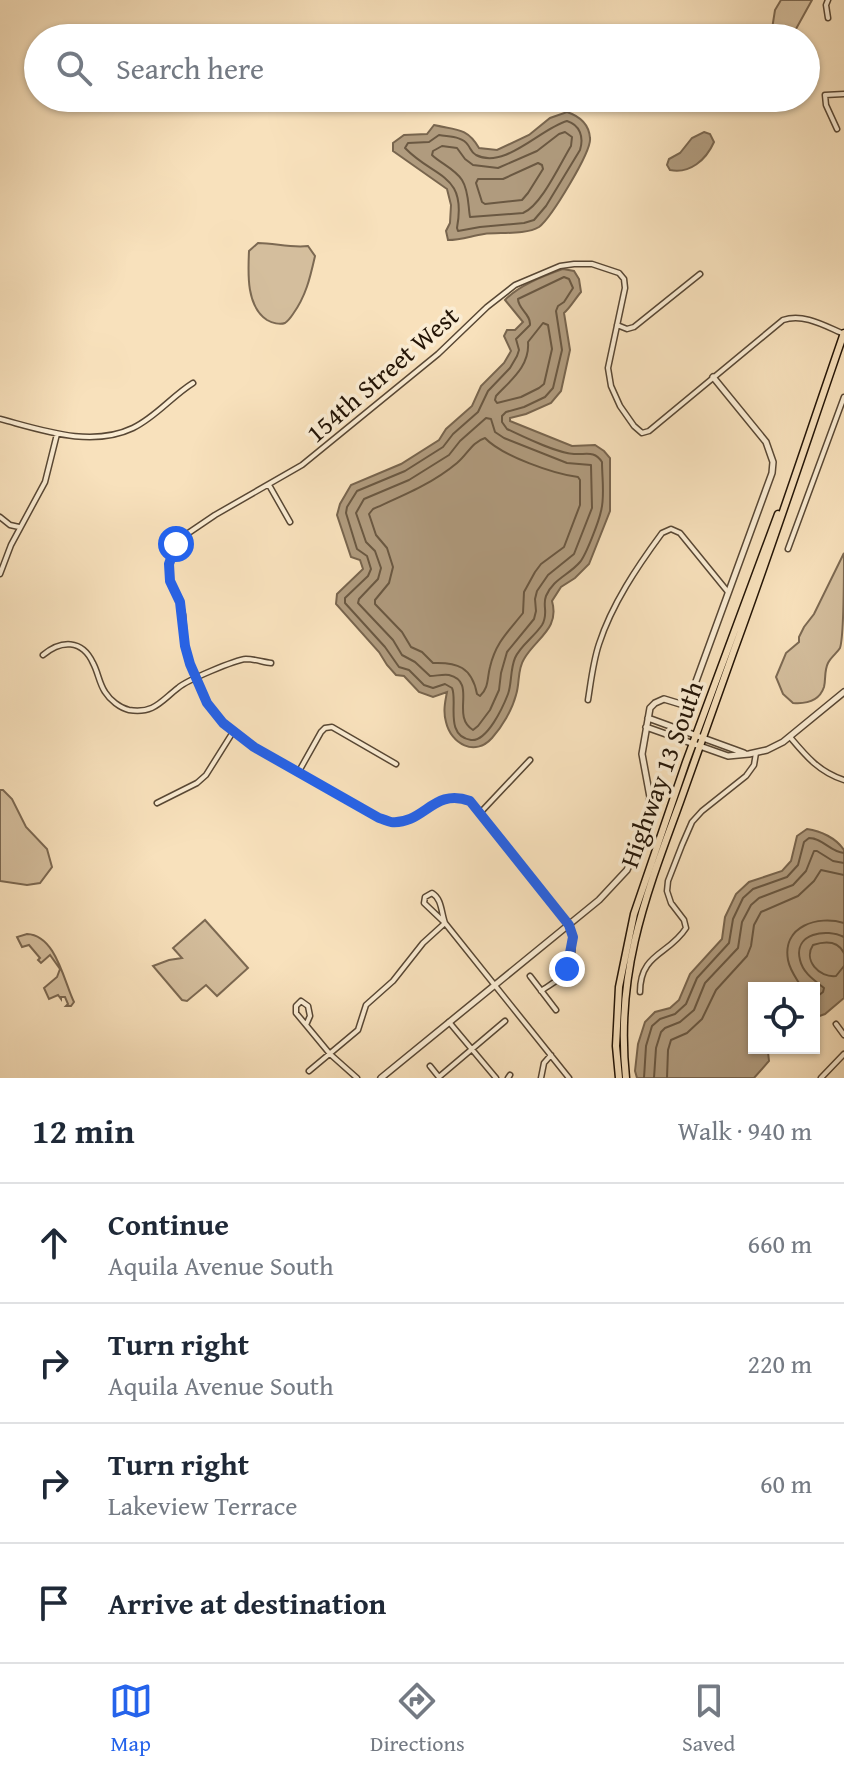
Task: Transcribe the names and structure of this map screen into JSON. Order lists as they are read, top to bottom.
{
  "streets": {
    "main road": ["Highway 13 South"],
    "street": ["154th Street West"]
  },
  "page": {
    "search": "Search here",
    "heading": ["12 min", "Walk · 940 m"],
    "list": [
      ["Continue", "Aquila Avenue South", "660 m"],
      ["Turn right", "Aquila Avenue South", "220 m"],
      ["Turn right", "Lakeview Terrace", "60 m"],
      "Arrive at destination"
    ],
    "nav": ["Map", "Directions", "Saved"]
  }
}
